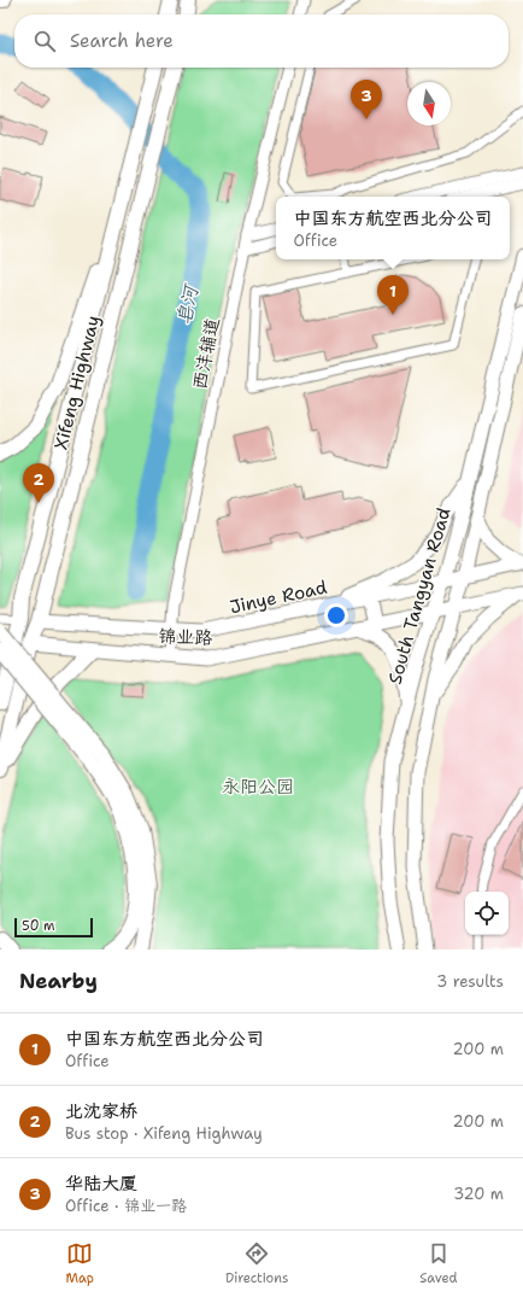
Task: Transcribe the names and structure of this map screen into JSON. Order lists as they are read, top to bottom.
{
  "streets": {
    "main road": [
      "Xifeng Highway",
      "South Tangyan Road",
      "Jinye Road",
      "锦业路"
    ],
    "street": ["西沣辅道"]
  },
  "crossings": [
    ["西沣辅道", "Jinye Road"],
    ["西沣辅道", "锦业路"],
    ["Xifeng Highway", "Jinye Road"],
    ["Xifeng Highway", "锦业路"],
    ["South Tangyan Road", "Jinye Road"]
  ],
  "water": ["皂河"],
  "parks": ["永阳公园"],
  "scale_bar": "50 m",
  "north": "bottom",
  "page": {
    "search": "Search here",
    "pins": ["3", "1", "2"],
    "popup": ["中国东方航空西北分公司", "Office"],
    "scale": "50 m",
    "heading": ["Nearby", "3 results"],
    "list": [
      {
        "mark": "1",
        "name": "中国东方航空西北分公司",
        "note": "Office",
        "value": "200 m"
      },
      {
        "mark": "2",
        "name": "北沈家桥",
        "note": "Bus stop · Xifeng Highway",
        "value": "200 m"
      },
      {
        "mark": "3",
        "name": "华陆大厦",
        "note": "Office · 锦业一路",
        "value": "320 m"
      }
    ],
    "nav": ["Map", "Directions", "Saved"]
  }
}
